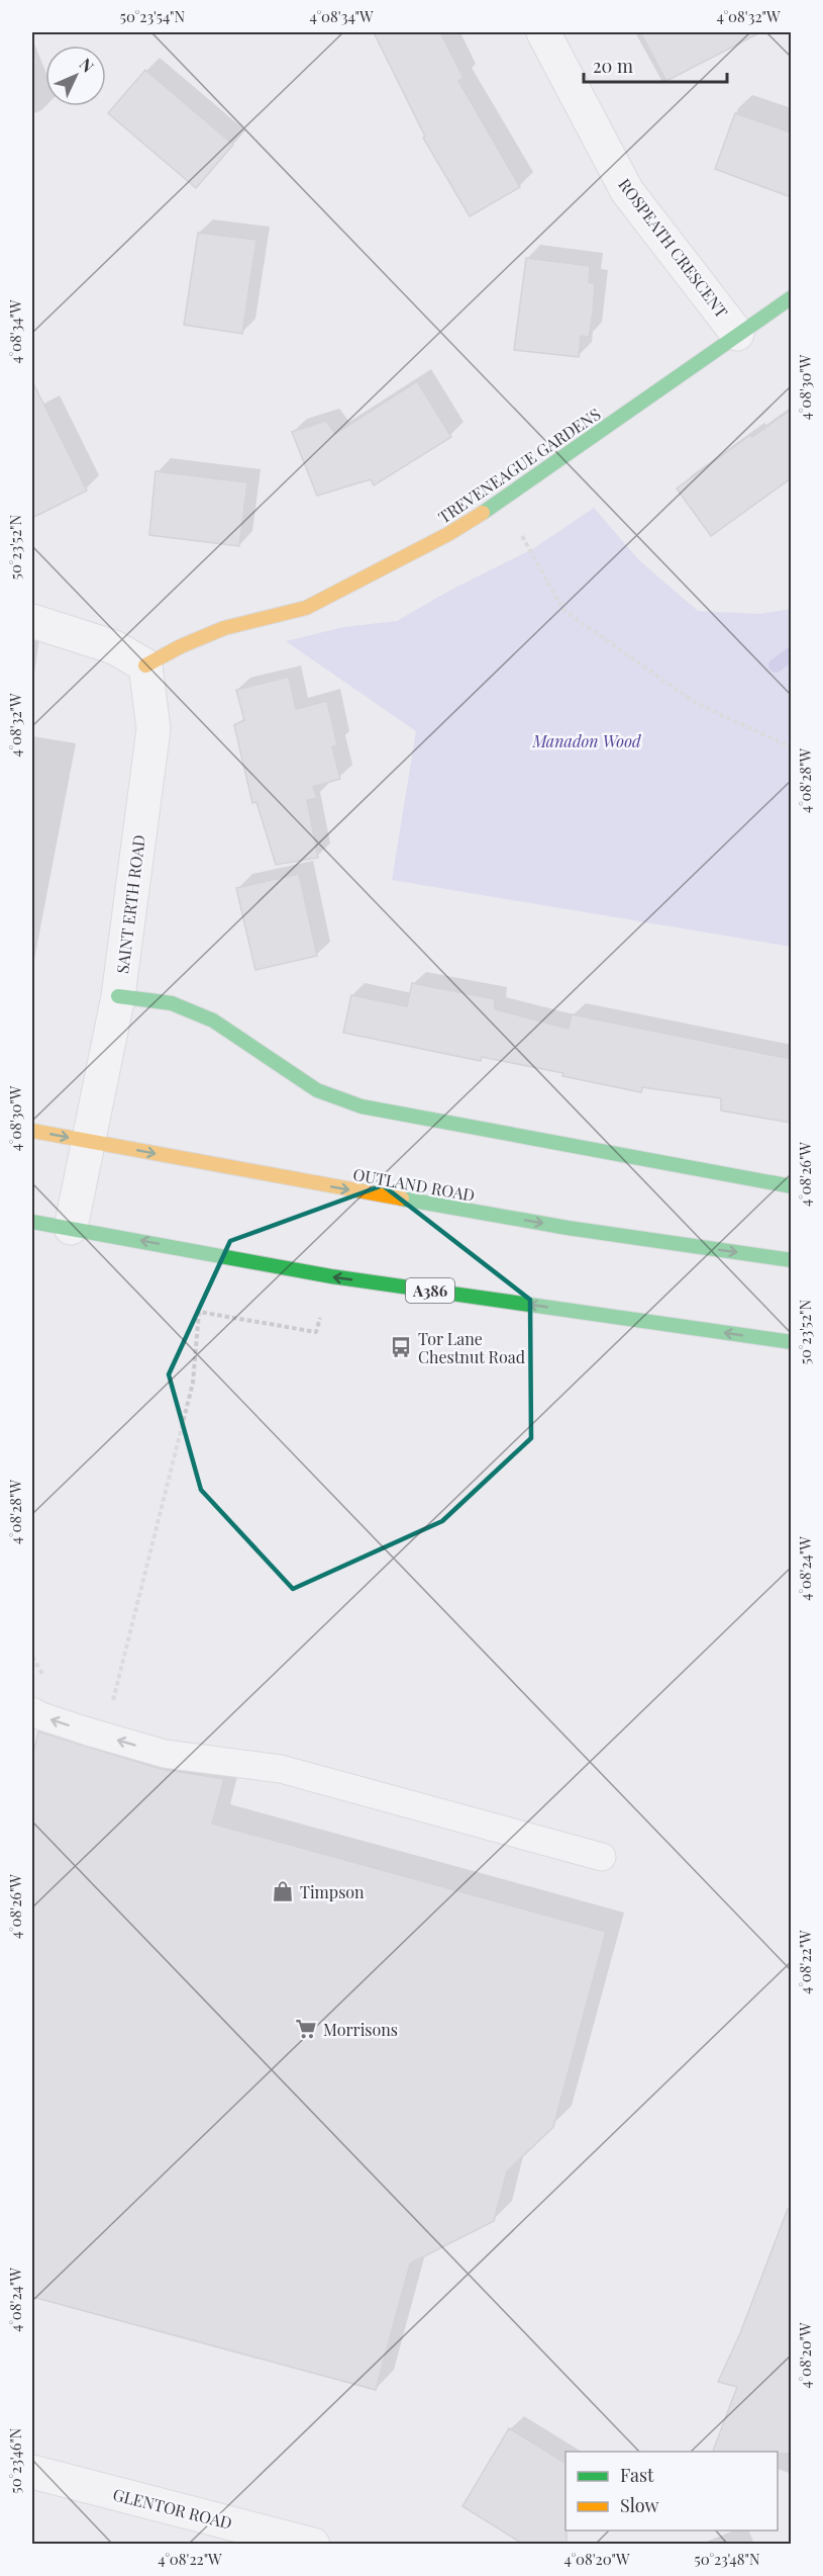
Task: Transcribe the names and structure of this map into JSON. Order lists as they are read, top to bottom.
{
  "streets": {
    "main road": ["TREVENEAGUE GARDENS", "OUTLAND ROAD", "A386"],
    "street": ["ROSPEATH CRESCENT", "SAINT ERTH ROAD", "GLENTOR ROAD"]
  },
  "crossings": [
    ["ROSPEATH CRESCENT", "TREVENEAGUE GARDENS"],
    ["TREVENEAGUE GARDENS", "SAINT ERTH ROAD"],
    ["SAINT ERTH ROAD", "OUTLAND ROAD"],
    ["SAINT ERTH ROAD", "A386"]
  ],
  "parks": ["Manadon Wood"],
  "places": {
    "bus stop": ["Tor Lane Chestnut Road"],
    "shop": ["Timpson"],
    "supermarket": ["Morrisons"]
  },
  "legend": ["Fast", "Slow"],
  "scale_bar": "20 m",
  "north": "top right",
  "coordinates": [
    "50°23'54\"N",
    "4°08'34\"W",
    "4°08'32\"W",
    "4°08'30\"W",
    "50°23'52\"N",
    "4°08'28\"W",
    "4°08'26\"W",
    "4°08'24\"W",
    "4°08'22\"W",
    "4°08'20\"W",
    "50°23'46\"N",
    "50°23'48\"N"
  ]
}
